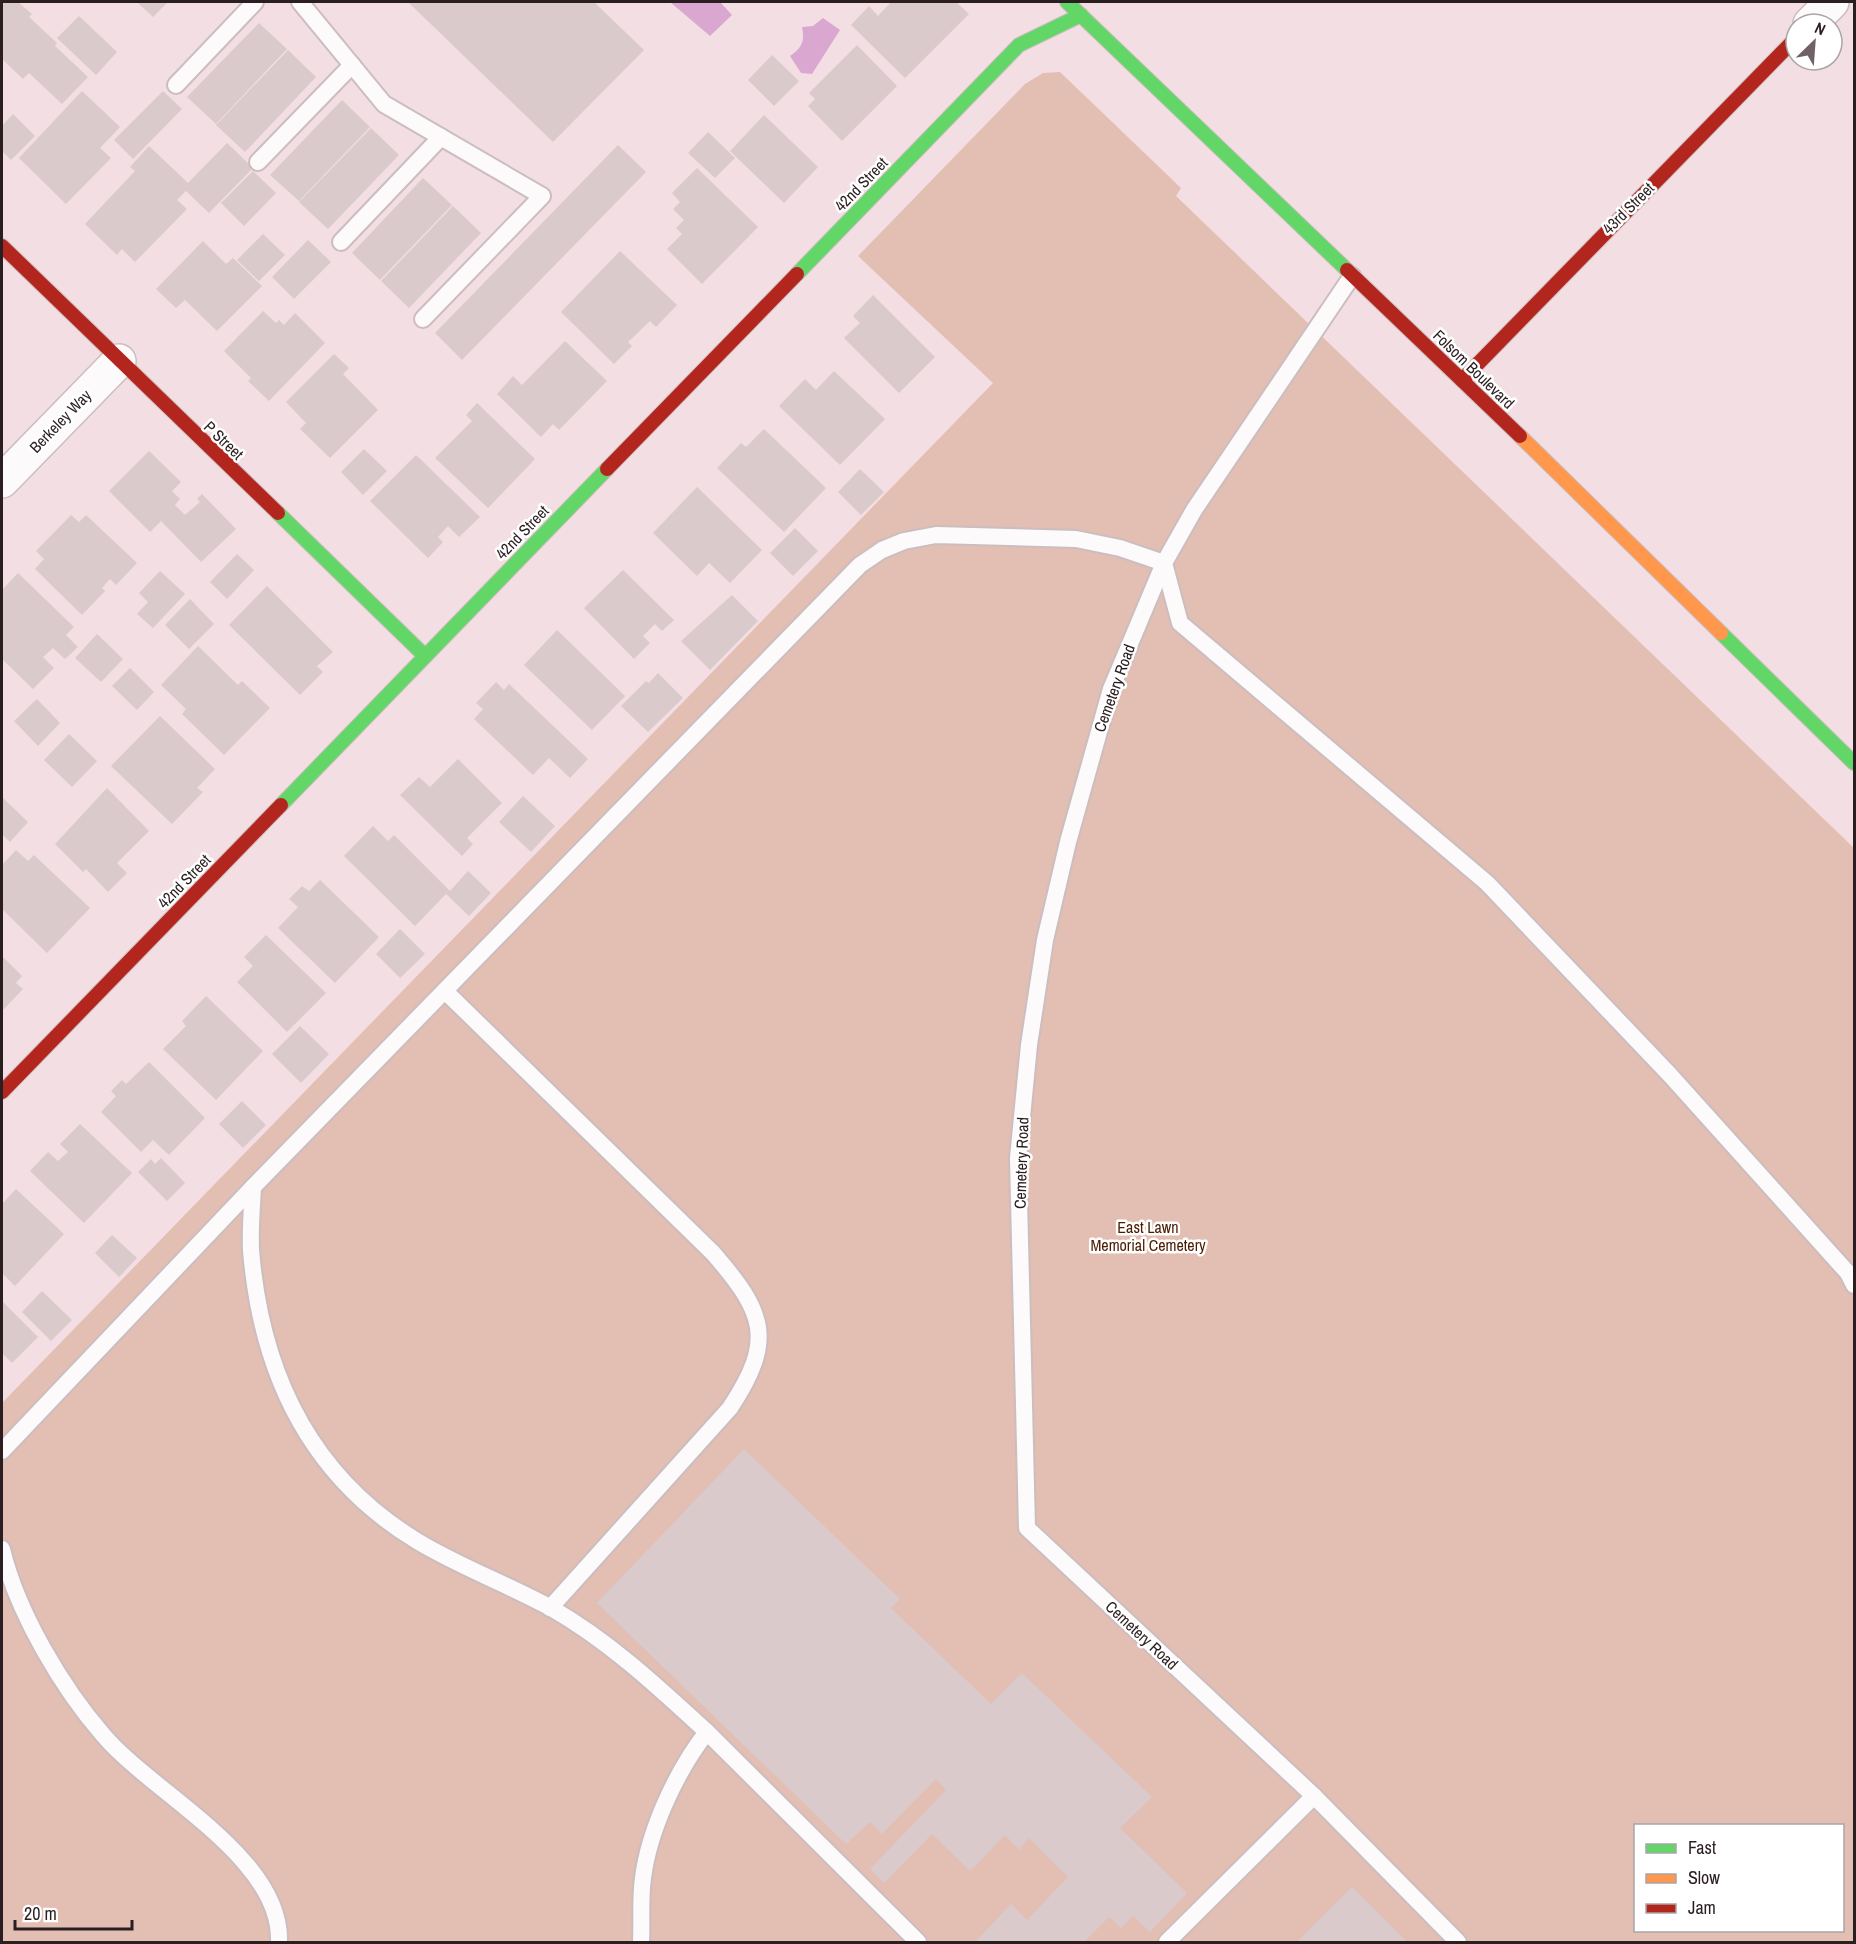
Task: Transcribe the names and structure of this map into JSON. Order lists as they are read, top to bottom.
{
  "streets": {
    "street": [
      "42nd Street",
      "43rd Street",
      "Folsom Boulevard",
      "Berkeley Way",
      "P Street"
    ],
    "lane": ["Cemetery Road"]
  },
  "crossings": [
    ["42nd Street", "Folsom Boulevard"],
    ["42nd Street", "P Street"],
    ["43rd Street", "Folsom Boulevard"],
    ["Folsom Boulevard", "Cemetery Road"],
    ["Berkeley Way", "P Street"]
  ],
  "parks": ["East Lawn Memorial Cemetery"],
  "legend": ["Fast", "Slow", "Jam"],
  "scale_bar": "20 m",
  "north": "top right"
}
